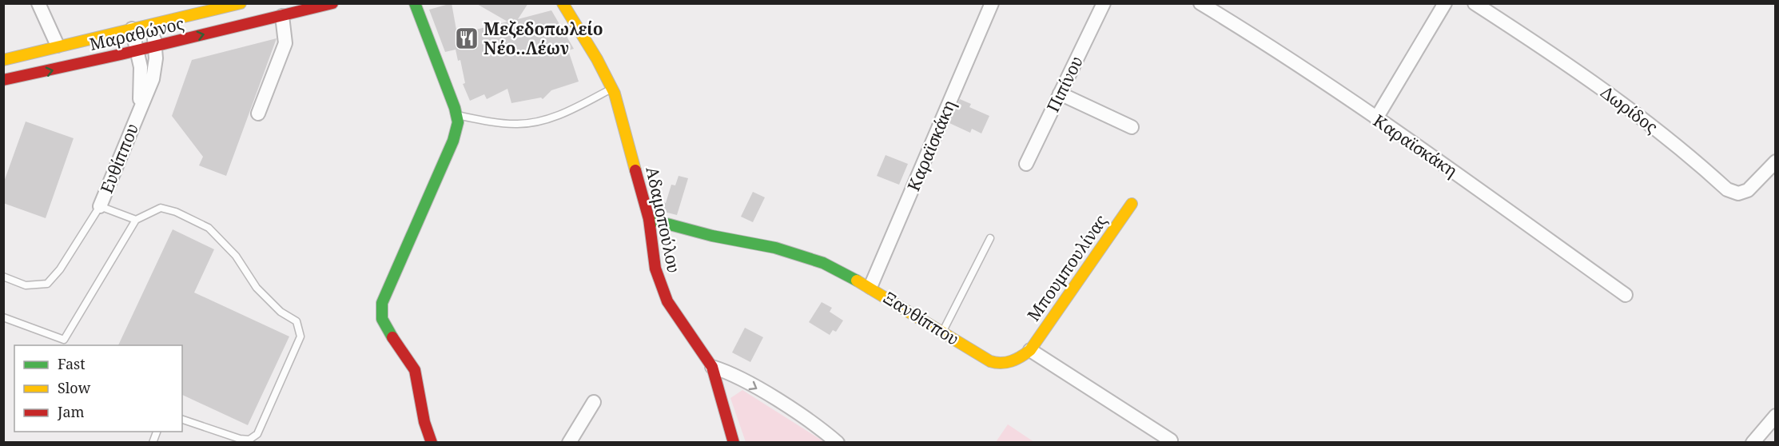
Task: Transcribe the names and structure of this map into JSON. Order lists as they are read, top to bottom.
{
  "streets": {
    "street": [
      "Μαραθώνος",
      "Πιπίνου",
      "Δωρίδος",
      "Καραϊσκάκη",
      "Ευθίππου",
      "Αδαμοπούλου",
      "Μπουμπουλίνας",
      "Ξανθίππου"
    ]
  },
  "crossings": [
    ["Μαραθώνος", "Ευθίππου"],
    ["Καραϊσκάκη", "Ξανθίππου"],
    ["Αδαμοπούλου", "Ξανθίππου"],
    ["Μπουμπουλίνας", "Ξανθίππου"]
  ],
  "places": {
    "restaurant": ["Μεζεδοπωλείο Νέο..Λέων"]
  },
  "legend": ["Fast", "Slow", "Jam"]
}
